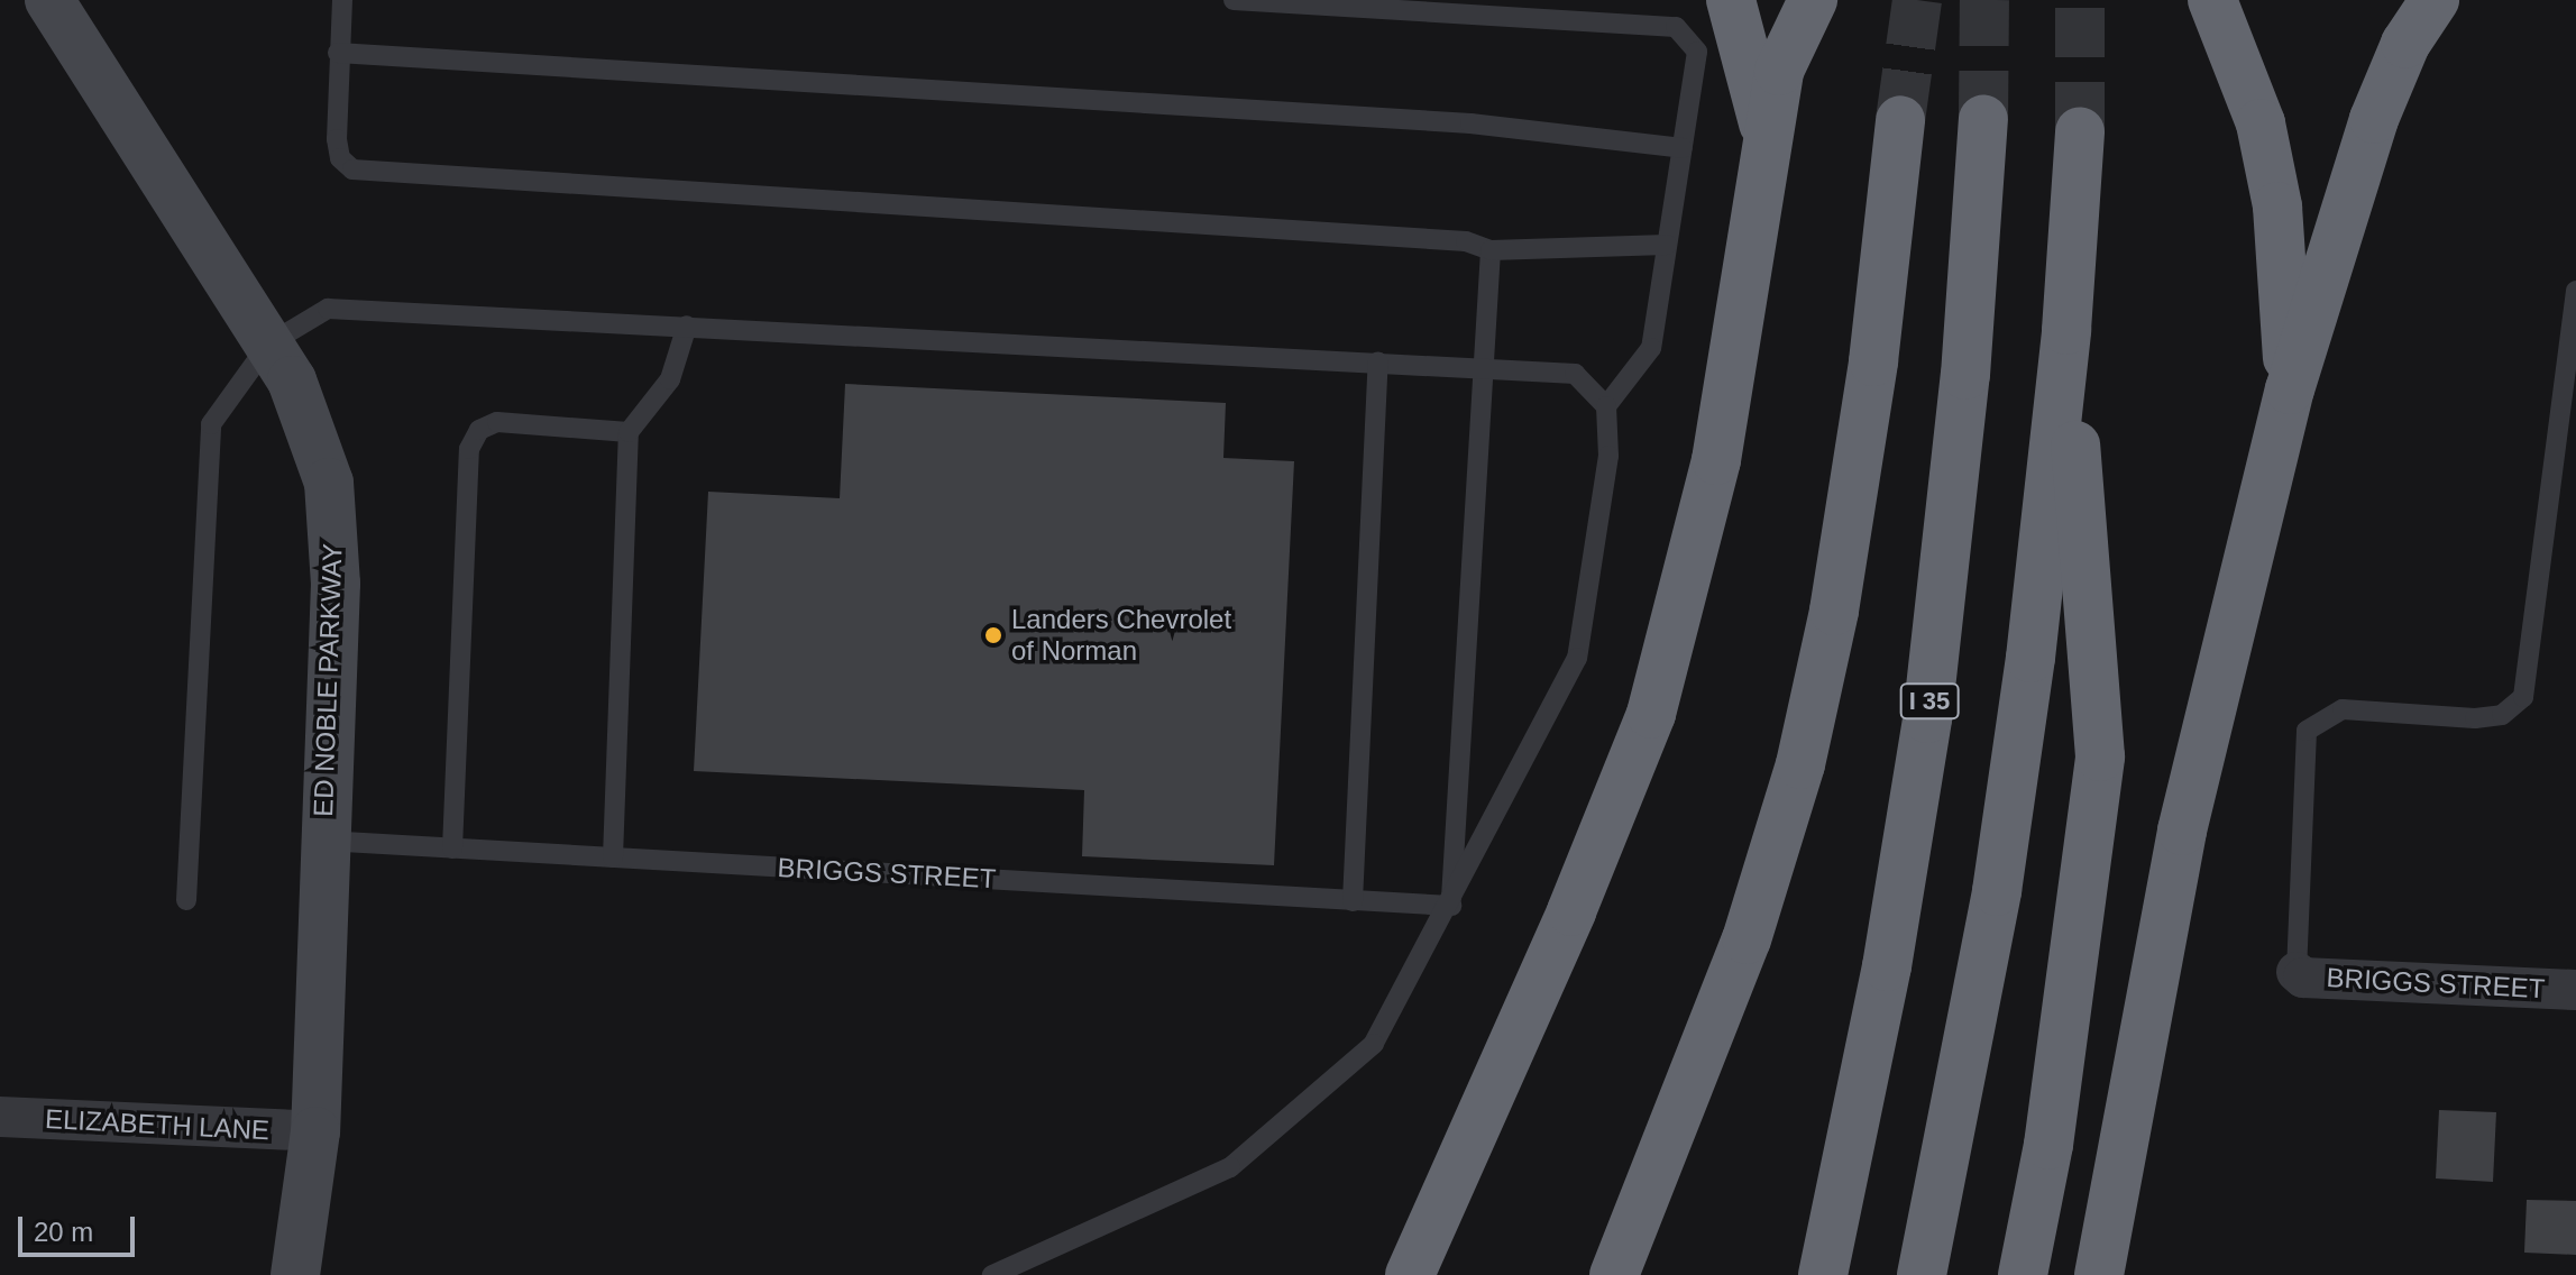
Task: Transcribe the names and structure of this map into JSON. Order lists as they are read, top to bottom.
{
  "streets": {
    "highway": ["I 35"],
    "main road": ["ED NOBLE PARKWAY"],
    "street": ["BRIGGS STREET", "ELIZABETH LANE"]
  },
  "crossings": [
    ["ED NOBLE PARKWAY", "BRIGGS STREET"],
    ["ED NOBLE PARKWAY", "ELIZABETH LANE"]
  ],
  "places": ["Landers Chevrolet of Norman"],
  "scale_bar": "20 m"
}
